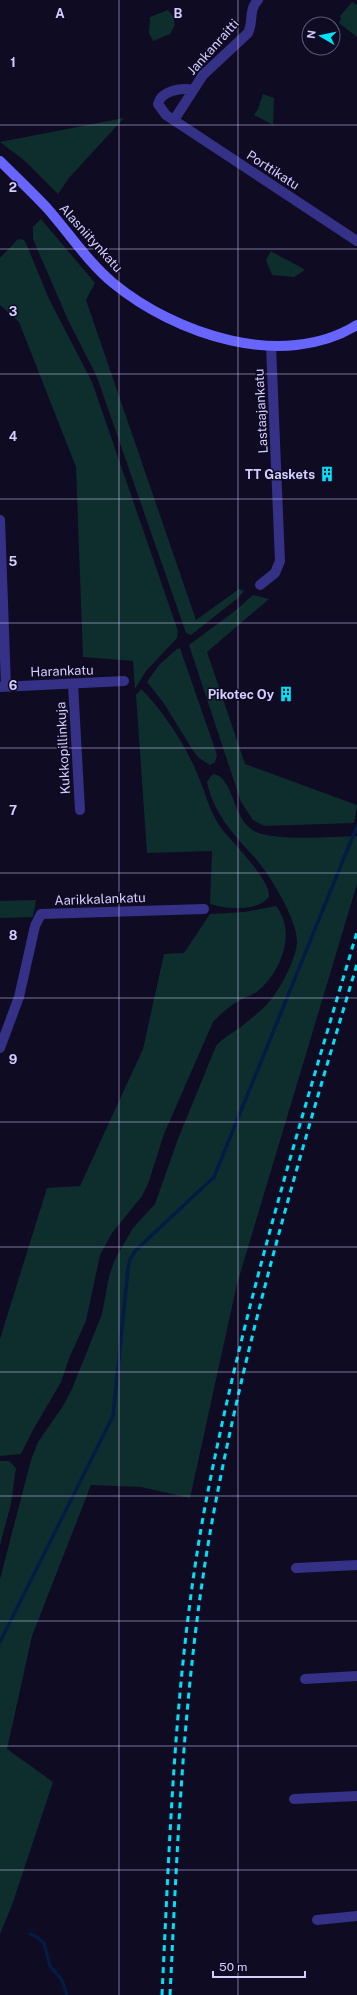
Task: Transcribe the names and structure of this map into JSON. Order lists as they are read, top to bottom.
{
  "streets": {
    "street": [
      "Jankanraitti",
      "Porttikatu",
      "Alasniitynkatu",
      "Lastaajankatu",
      "Harankatu",
      "Kukkopillinkuja",
      "Aarikkalankatu"
    ]
  },
  "crossings": [
    ["Jankanraitti", "Porttikatu"],
    ["Alasniitynkatu", "Lastaajankatu"],
    ["Harankatu", "Kukkopillinkuja"]
  ],
  "places": {
    "building": ["TT Gaskets", "Pikotec Oy"]
  },
  "scale_bar": "50 m",
  "north": "left",
  "grid": {
    "columns": ["A", "B"],
    "rows": [
      "1",
      "2",
      "3",
      "4",
      "5",
      "6",
      "7",
      "8",
      "9"
    ]
  }
}
